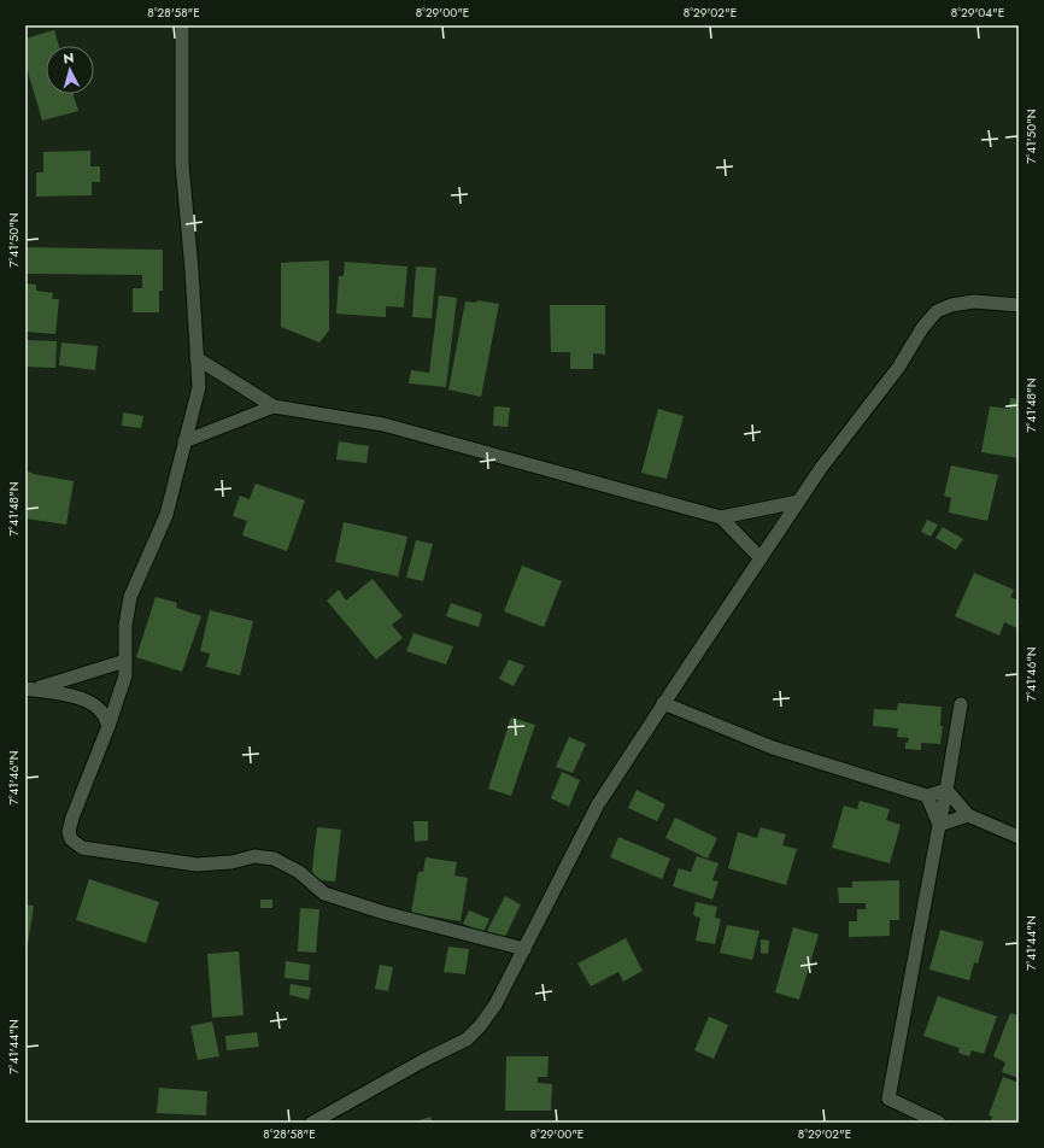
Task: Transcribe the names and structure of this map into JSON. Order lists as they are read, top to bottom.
{
  "north": "top",
  "coordinates": [
    "8°28'58\"E",
    "8°29'00\"E",
    "8°29'02\"E",
    "8°29'04\"E",
    "7°41'50\"N",
    "7°41'48\"N",
    "7°41'46\"N",
    "7°41'44\"N"
  ]
}
